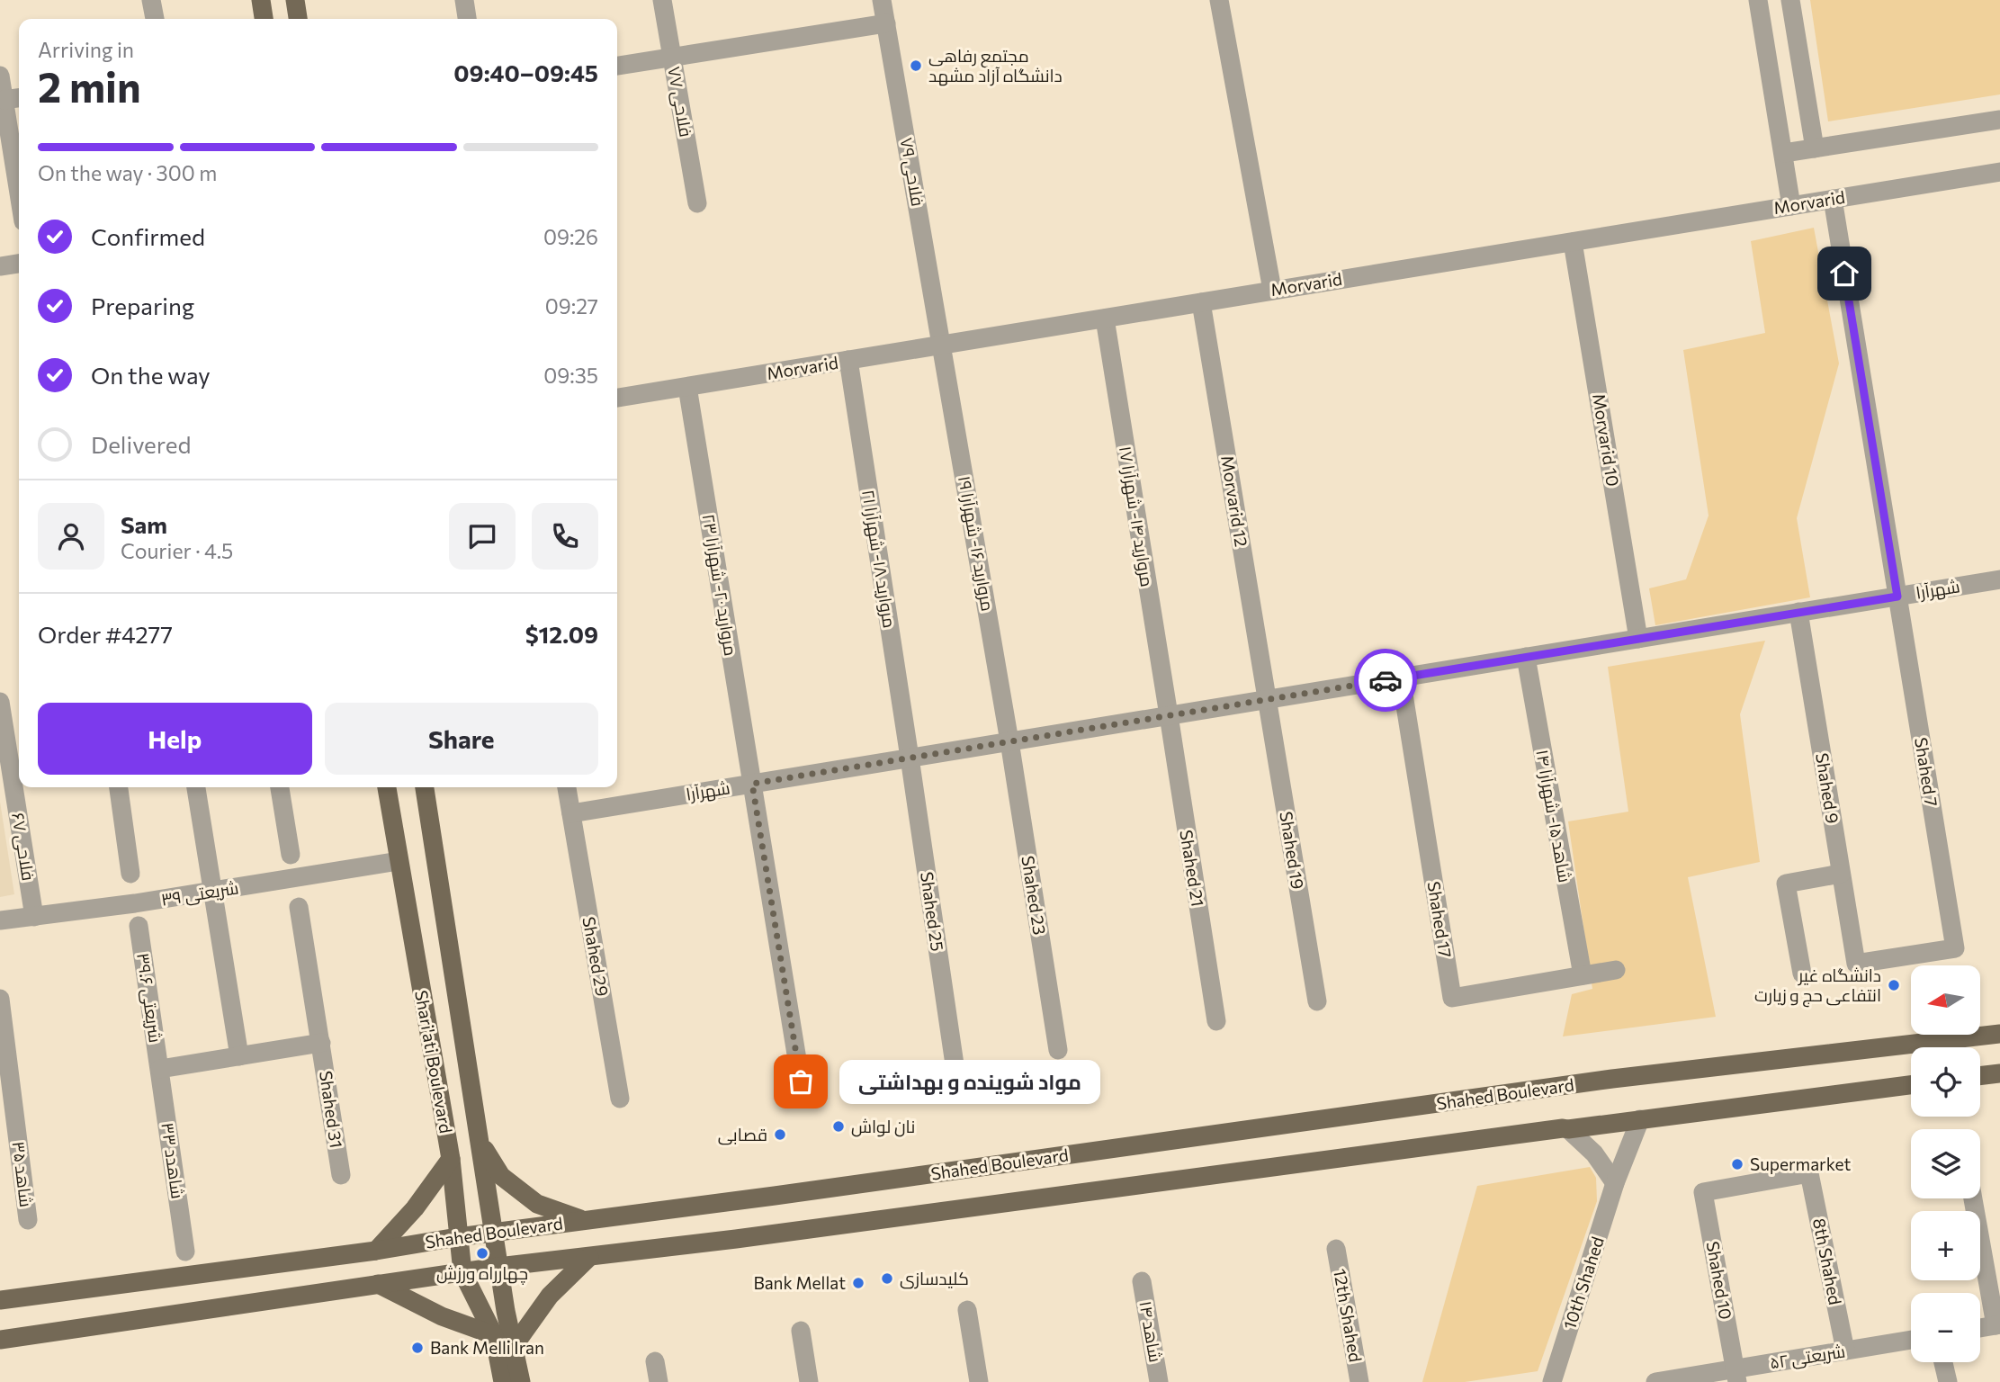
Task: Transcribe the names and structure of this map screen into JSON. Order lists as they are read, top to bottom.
{
  "streets": {
    "main road": ["Shari'ati Boulevard", "Shahed Boulevard"],
    "street": [
      "فلاحی ۷۷",
      "فلاحی ۷۹",
      "Morvarid",
      "Morvarid 10",
      "Morvarid 12",
      "مروارید ۱۴- شهرآرا ۱۷",
      "مروارید ۱۶- شهرآرا ۱۹",
      "مروارید ۱۸- شهرآرا ۲۱",
      "مروارید ۲۰- شهرآرا ۲۳",
      "شهرآرا",
      "Shahed 7",
      "Shahed 9",
      "شاهد ۱۵- شهرآرا ۱۴",
      "فلاحی ۶۷",
      "Shahed 19",
      "Shahed 21",
      "شریعتی ۳۹",
      "Shahed 23",
      "Shahed 25",
      "Shahed 17",
      "Shahed 29",
      "شریعتی ۳۹.۶",
      "Shahed 31",
      "شاهدد ۳۳",
      "شاهد ۳۵",
      "8th Shahed",
      "Shahed 10",
      "10th Shahed",
      "12th Shahed",
      "شاهد ۱۴",
      "شریعتی ۵۲"
    ]
  },
  "crossings": [
    ["فلاحی ۷۹", "Morvarid"],
    ["فلاحی ۷۹", "مروارید ۱۶- شهرآرا ۱۹"],
    ["Morvarid", "Morvarid 10"],
    ["Morvarid", "Morvarid 12"],
    ["Morvarid", "مروارید ۱۴- شهرآرا ۱۷"],
    ["Morvarid", "مروارید ۱۶- شهرآرا ۱۹"],
    ["Morvarid", "مروارید ۱۸- شهرآرا ۲۱"],
    ["Morvarid", "مروارید ۲۰- شهرآرا ۲۳"],
    ["Morvarid", "Shahed 7"],
    ["Morvarid 10", "شهرآرا"],
    ["Morvarid 12", "شهرآرا"],
    ["Morvarid 12", "Shahed 19"],
    ["مروارید ۱۴- شهرآرا ۱۷", "شهرآرا"],
    ["مروارید ۱۴- شهرآرا ۱۷", "Shahed 21"],
    ["مروارید ۱۶- شهرآرا ۱۹", "شهرآرا"],
    ["مروارید ۱۶- شهرآرا ۱۹", "Shahed 23"],
    ["مروارید ۱۸- شهرآرا ۲۱", "شهرآرا"],
    ["مروارید ۱۸- شهرآرا ۲۱", "Shahed 25"],
    ["مروارید ۲۰- شهرآرا ۲۳", "شهرآرا"],
    ["شهرآرا", "Shahed 7"],
    ["شهرآرا", "Shahed 9"],
    ["شهرآرا", "شاهد ۱۵- شهرآرا ۱۴"],
    ["شهرآرا", "Shahed 19"],
    ["شهرآرا", "Shahed 21"],
    ["شهرآرا", "Shahed 23"],
    ["شهرآرا", "Shahed 25"],
    ["شهرآرا", "Shahed 17"],
    ["شهرآرا", "Shahed 29"],
    ["Shahed 7", "Shahed 9"],
    ["شاهد ۱۵- شهرآرا ۱۴", "Shahed 17"],
    ["فلاحی ۶۷", "شریعتی ۳۹"],
    ["شریعتی ۳۹", "Shari'ati Boulevard"],
    ["شریعتی ۳۹.۶", "شاهدد ۳۳"],
    ["Shari'ati Boulevard", "Shahed Boulevard"],
    ["Shahed Boulevard", "10th Shahed"],
    ["8th Shahed", "Shahed 10"],
    ["8th Shahed", "شریعتی ۵۲"],
    ["Shahed 10", "شریعتی ۵۲"]
  ],
  "places": [
    "مجتمع رفاهی دانشگاه آزاد مشهد",
    "دانشگاه غیر انتفاعی حج و زیارت",
    "مواد شوینده و بهداشتی",
    "نان لواش",
    "قصابی",
    "Supermarket",
    "چهارراه ورزش",
    "کلیدسازی",
    "Bank Mellat",
    "Bank Melli Iran"
  ],
  "north": "left",
  "page": {
    "heading": ["2 min", "Arriving in", "09:40–09:45"],
    "panel": [
      "Sam",
      "Courier · 4.5",
      "Order #4277",
      "$12.09"
    ],
    "bar": "On the way · 300 m",
    "list": [
      ["Confirmed", "09:26"],
      ["Preparing", "09:27"],
      ["On the way", "09:35"],
      "Delivered"
    ],
    "buttons": ["Help", "Share"],
    "map_buttons": ["+", "−"],
    "bubble": "مواد شوینده و بهداشتی"
  }
}
